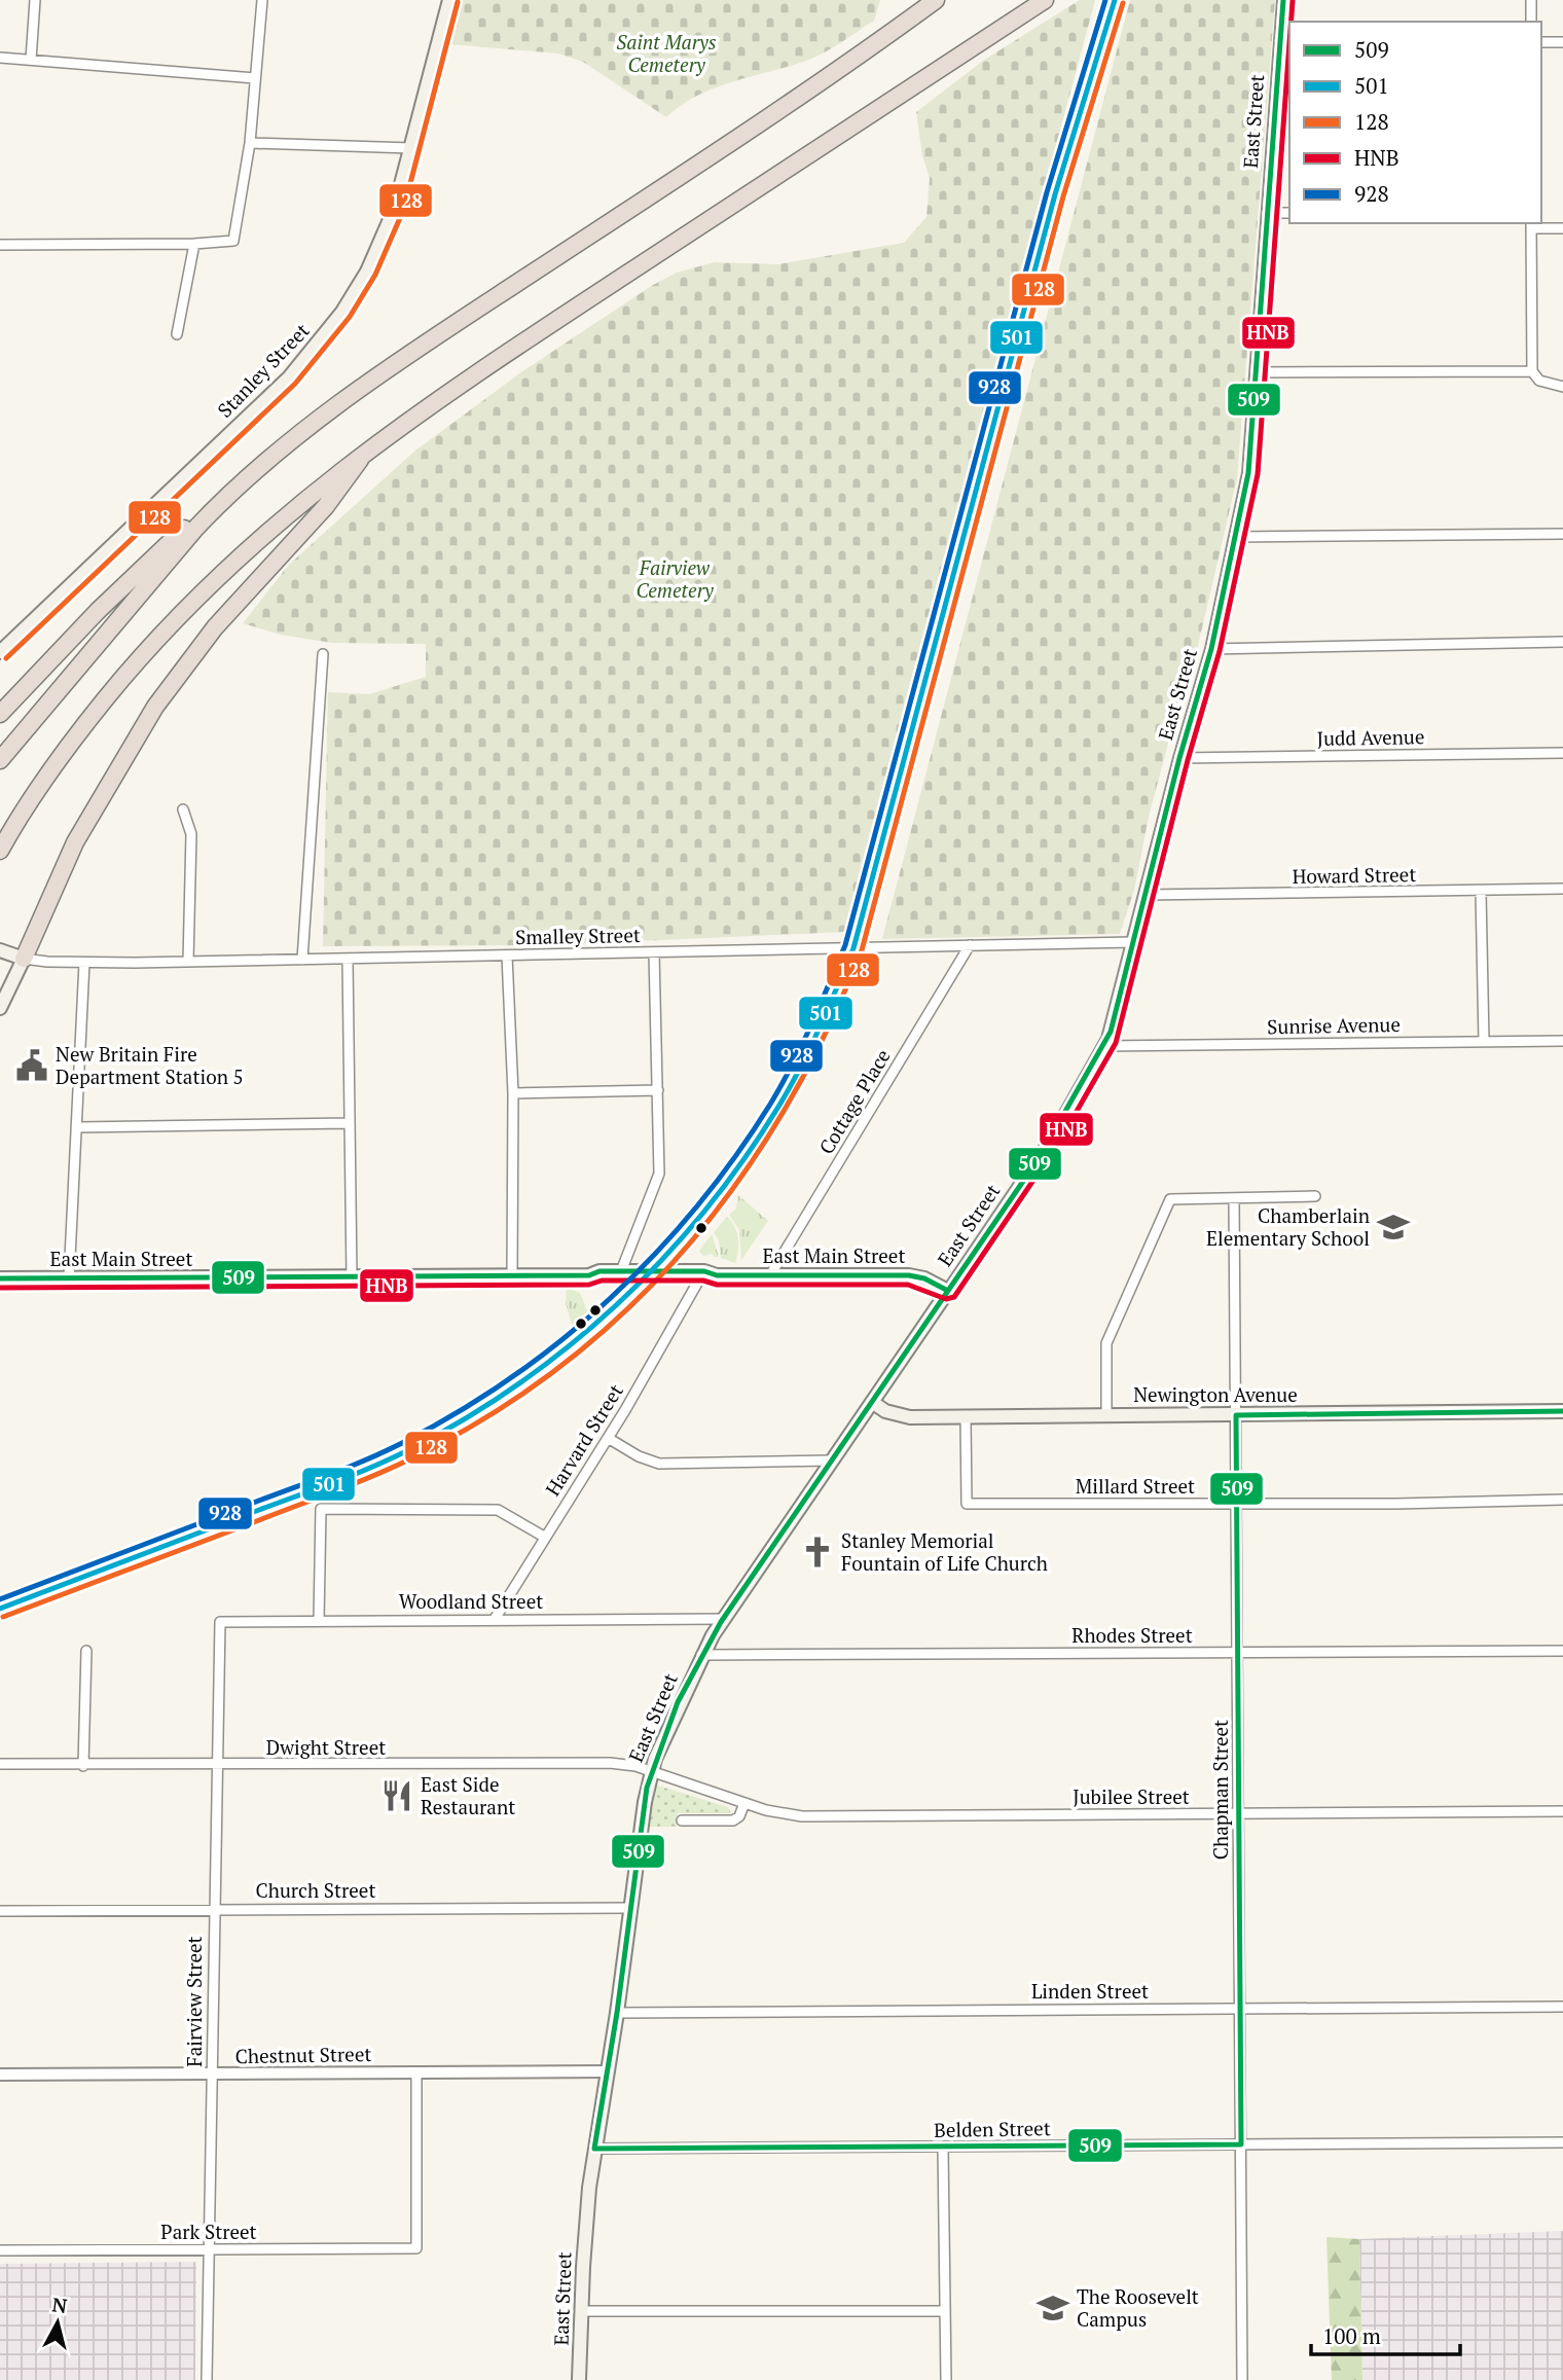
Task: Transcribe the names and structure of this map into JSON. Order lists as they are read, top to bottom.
{
  "streets": {
    "main road": [
      "East Street",
      "Stanley Street",
      "East Main Street",
      "Newington Avenue"
    ],
    "street": [
      "Judd Avenue",
      "Howard Street",
      "Smalley Street",
      "Sunrise Avenue",
      "Cottage Place",
      "Harvard Street",
      "Millard Street",
      "Woodland Street",
      "Rhodes Street",
      "Dwight Street",
      "Chapman Street",
      "Jubilee Street",
      "Church Street",
      "Linden Street",
      "Fairview Street",
      "Chestnut Street",
      "Belden Street",
      "Park Street"
    ]
  },
  "crossings": [
    ["East Street", "Judd Avenue"],
    ["East Street", "Howard Street"],
    ["East Street", "Smalley Street"],
    ["East Street", "Sunrise Avenue"],
    ["East Street", "East Main Street"],
    ["East Street", "Newington Avenue"],
    ["East Street", "Woodland Street"],
    ["East Street", "Rhodes Street"],
    ["East Street", "Dwight Street"],
    ["East Street", "Jubilee Street"],
    ["East Street", "Church Street"],
    ["East Street", "Linden Street"],
    ["East Street", "Chestnut Street"],
    ["East Street", "Belden Street"],
    ["Smalley Street", "Cottage Place"],
    ["Cottage Place", "East Main Street"],
    ["East Main Street", "Harvard Street"],
    ["Newington Avenue", "Millard Street"],
    ["Newington Avenue", "Chapman Street"],
    ["Harvard Street", "Woodland Street"],
    ["Millard Street", "Chapman Street"],
    ["Woodland Street", "Fairview Street"],
    ["Rhodes Street", "Chapman Street"],
    ["Dwight Street", "Jubilee Street"],
    ["Dwight Street", "Fairview Street"],
    ["Chapman Street", "Jubilee Street"],
    ["Chapman Street", "Linden Street"],
    ["Chapman Street", "Belden Street"],
    ["Church Street", "Fairview Street"],
    ["Fairview Street", "Chestnut Street"],
    ["Fairview Street", "Park Street"],
    ["Chestnut Street", "Park Street"]
  ],
  "parks": ["Saint Marys Cemetery", "Fairview Cemetery"],
  "places": {
    "public building": ["New Britain Fire Department Station 5"],
    "school or university": ["Chamberlain Elementary School", "The Roosevelt Campus"],
    "church": ["Stanley Memorial Fountain of Life Church"],
    "restaurant": ["East Side Restaurant"]
  },
  "lines": [
    "transit line 509",
    "transit line 501",
    "transit line 928",
    "transit line HNB",
    "transit line 128"
  ],
  "legend": [
    "509",
    "501",
    "128",
    "HNB",
    "928"
  ],
  "scale_bar": "100 m",
  "north": "top"
}
